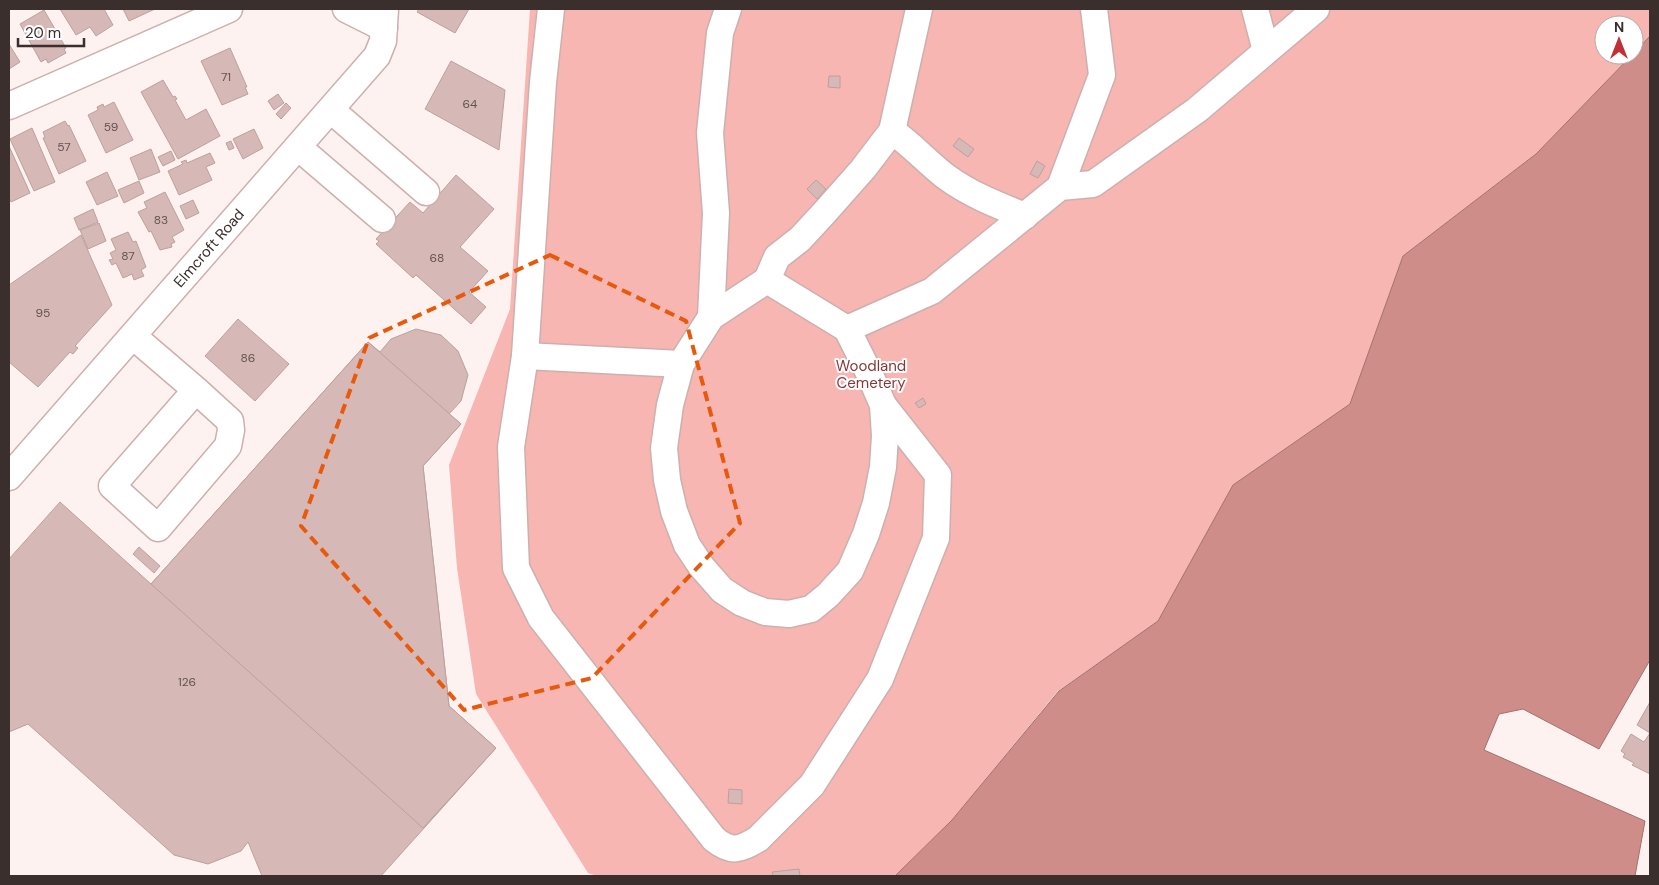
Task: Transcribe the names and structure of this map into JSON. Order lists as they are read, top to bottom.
{
  "streets": {
    "street": ["Elmcroft Road"]
  },
  "parks": ["Woodland Cemetery"],
  "house_numbers": [
    "71",
    "64",
    "59",
    "57",
    "83",
    "87",
    "68",
    "95",
    "86",
    "126"
  ],
  "scale_bar": "20 m",
  "north": "top"
}
